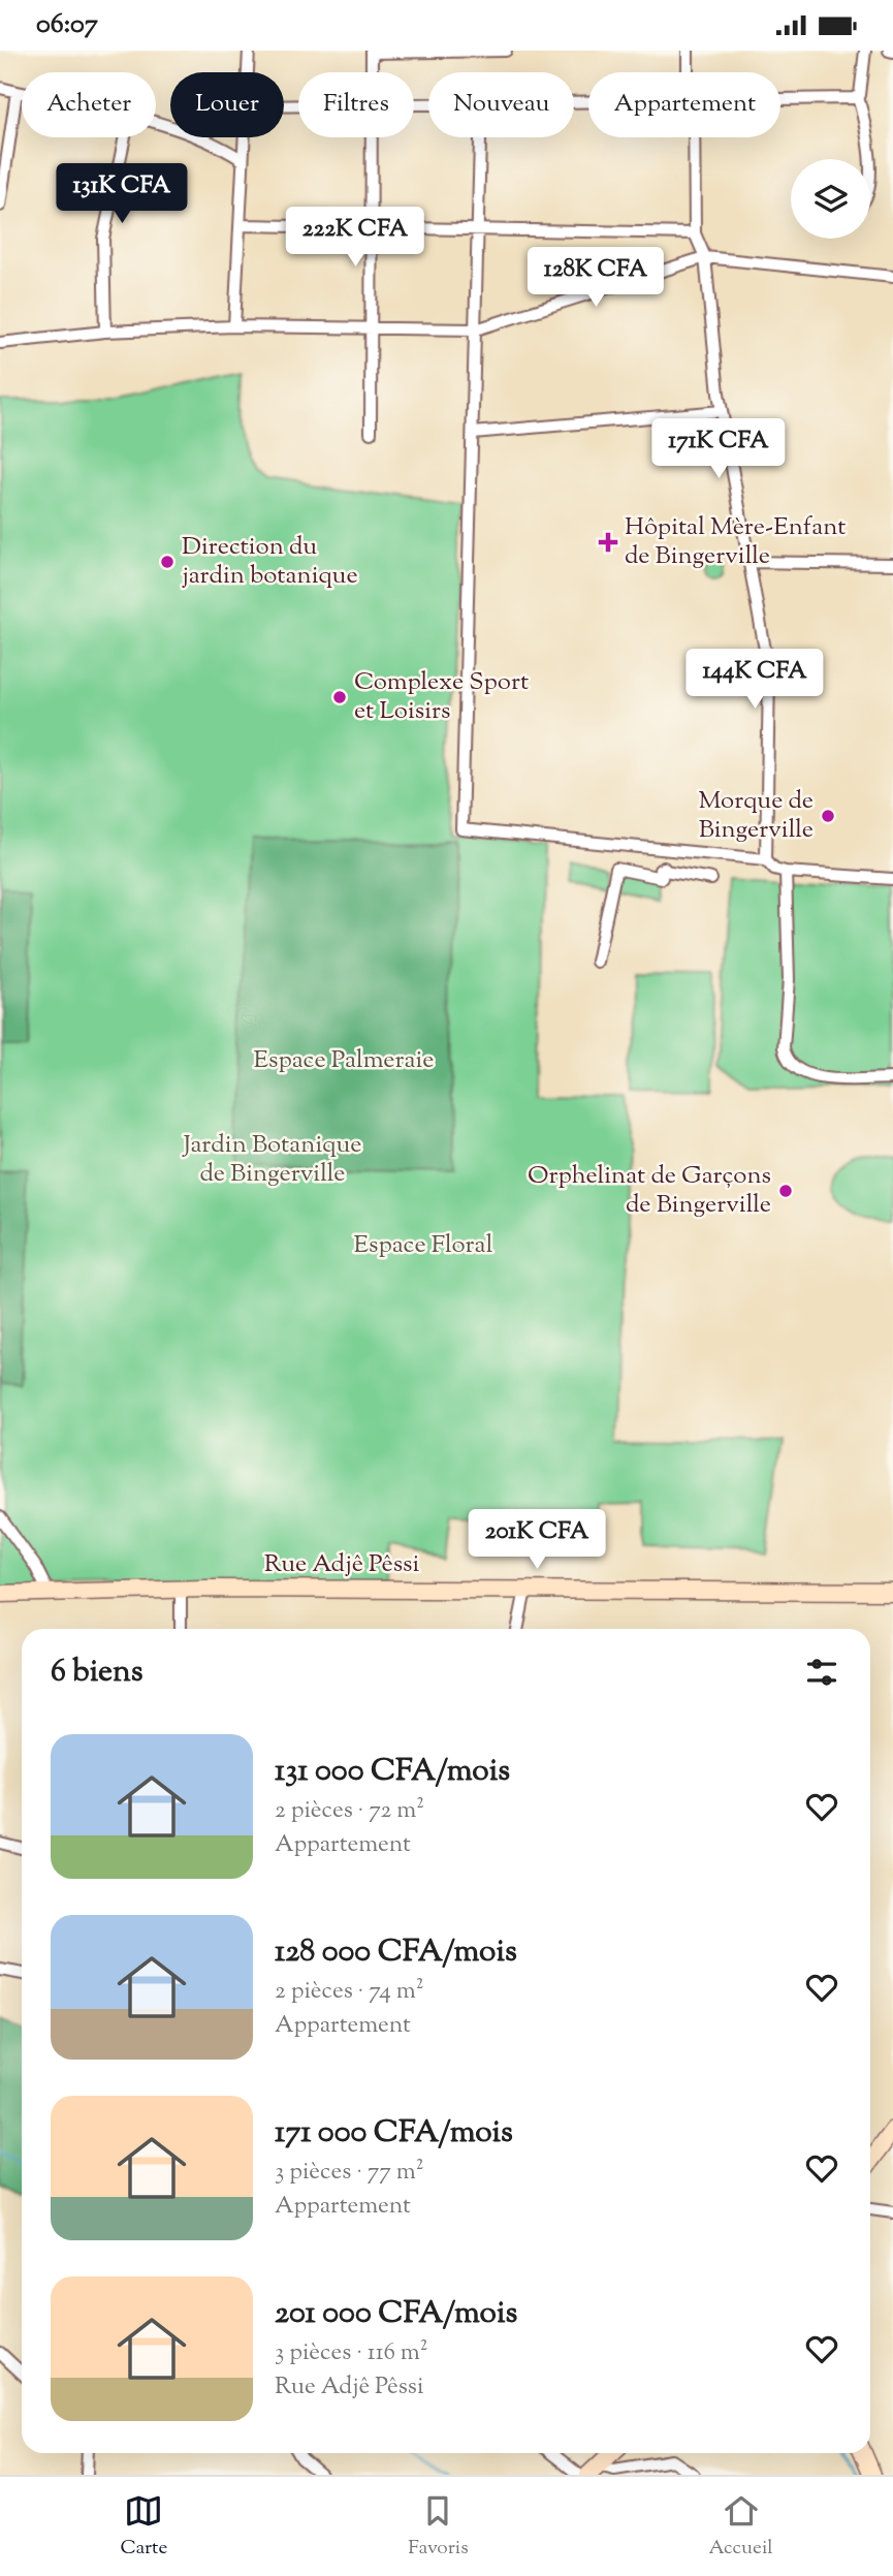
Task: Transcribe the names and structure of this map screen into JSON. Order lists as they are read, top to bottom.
{
  "streets": {
    "street": ["Rue Adjê Pêssi"]
  },
  "parks": ["Espace Palmeraie", "Jardin Botanique de Bingerville", "Espace Floral"],
  "places": {
    "health": ["Hôpital Mère-Enfant de Bingerville"],
    "other": [
      "Direction du jardin botanique",
      "Complexe Sport et Loisirs",
      "Morque de Bingerville",
      "Orphelinat de Garçons de Bingerville"
    ]
  },
  "page": {
    "status": "06:07",
    "chip": [
      "Acheter",
      "Louer",
      "Filtres",
      "Nouveau",
      "Appartement"
    ],
    "price": [
      "131K CFA",
      "222K CFA",
      "128K CFA",
      "171K CFA",
      "144K CFA",
      "201K CFA"
    ],
    "heading": "6 biens",
    "list": [
      {
        "name": "131 000 CFA/mois",
        "note": "2 pièces · 72 m² · Appartement"
      },
      {
        "name": "128 000 CFA/mois",
        "note": "2 pièces · 74 m² · Appartement"
      },
      {
        "name": "171 000 CFA/mois",
        "note": "3 pièces · 77 m² · Appartement"
      },
      {
        "name": "201 000 CFA/mois",
        "note": "3 pièces · 116 m² · Rue Adjê Pêssi"
      }
    ],
    "tabs": ["Carte", "Favoris", "Accueil"]
  }
}
